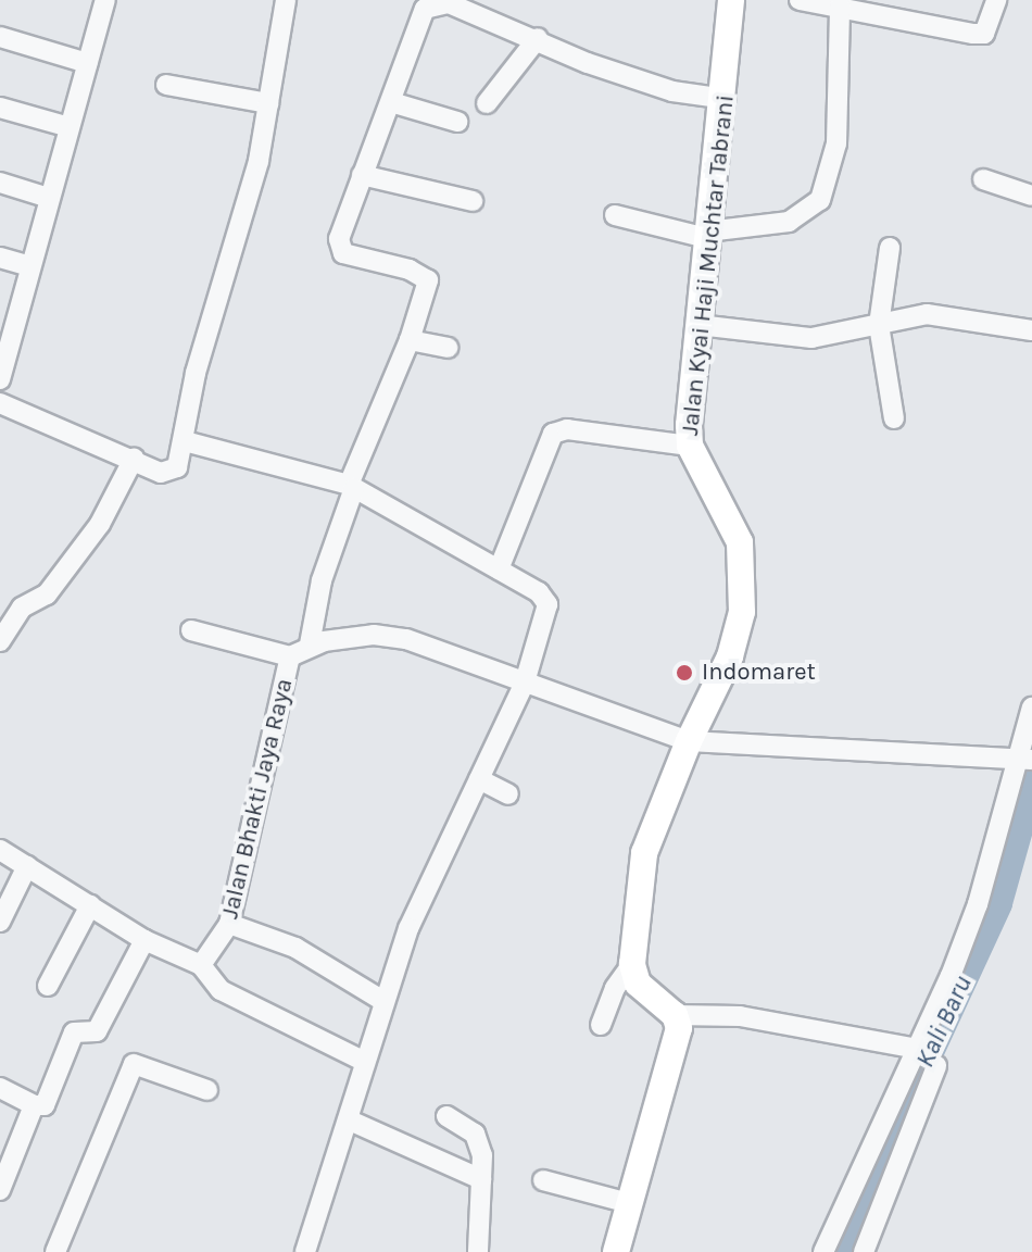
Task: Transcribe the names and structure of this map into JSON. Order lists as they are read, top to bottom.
{
  "streets": {
    "street": ["Jalan Kyai Haji Muchtar Tabrani", "Jalan Bhakti Jaya Raya"]
  },
  "crossings": [
    ["Jalan Kyai Haji Muchtar Tabrani", "Jalan Bhakti Jaya Raya"]
  ],
  "water": ["Kali Baru"],
  "places": ["Indomaret"]
}
